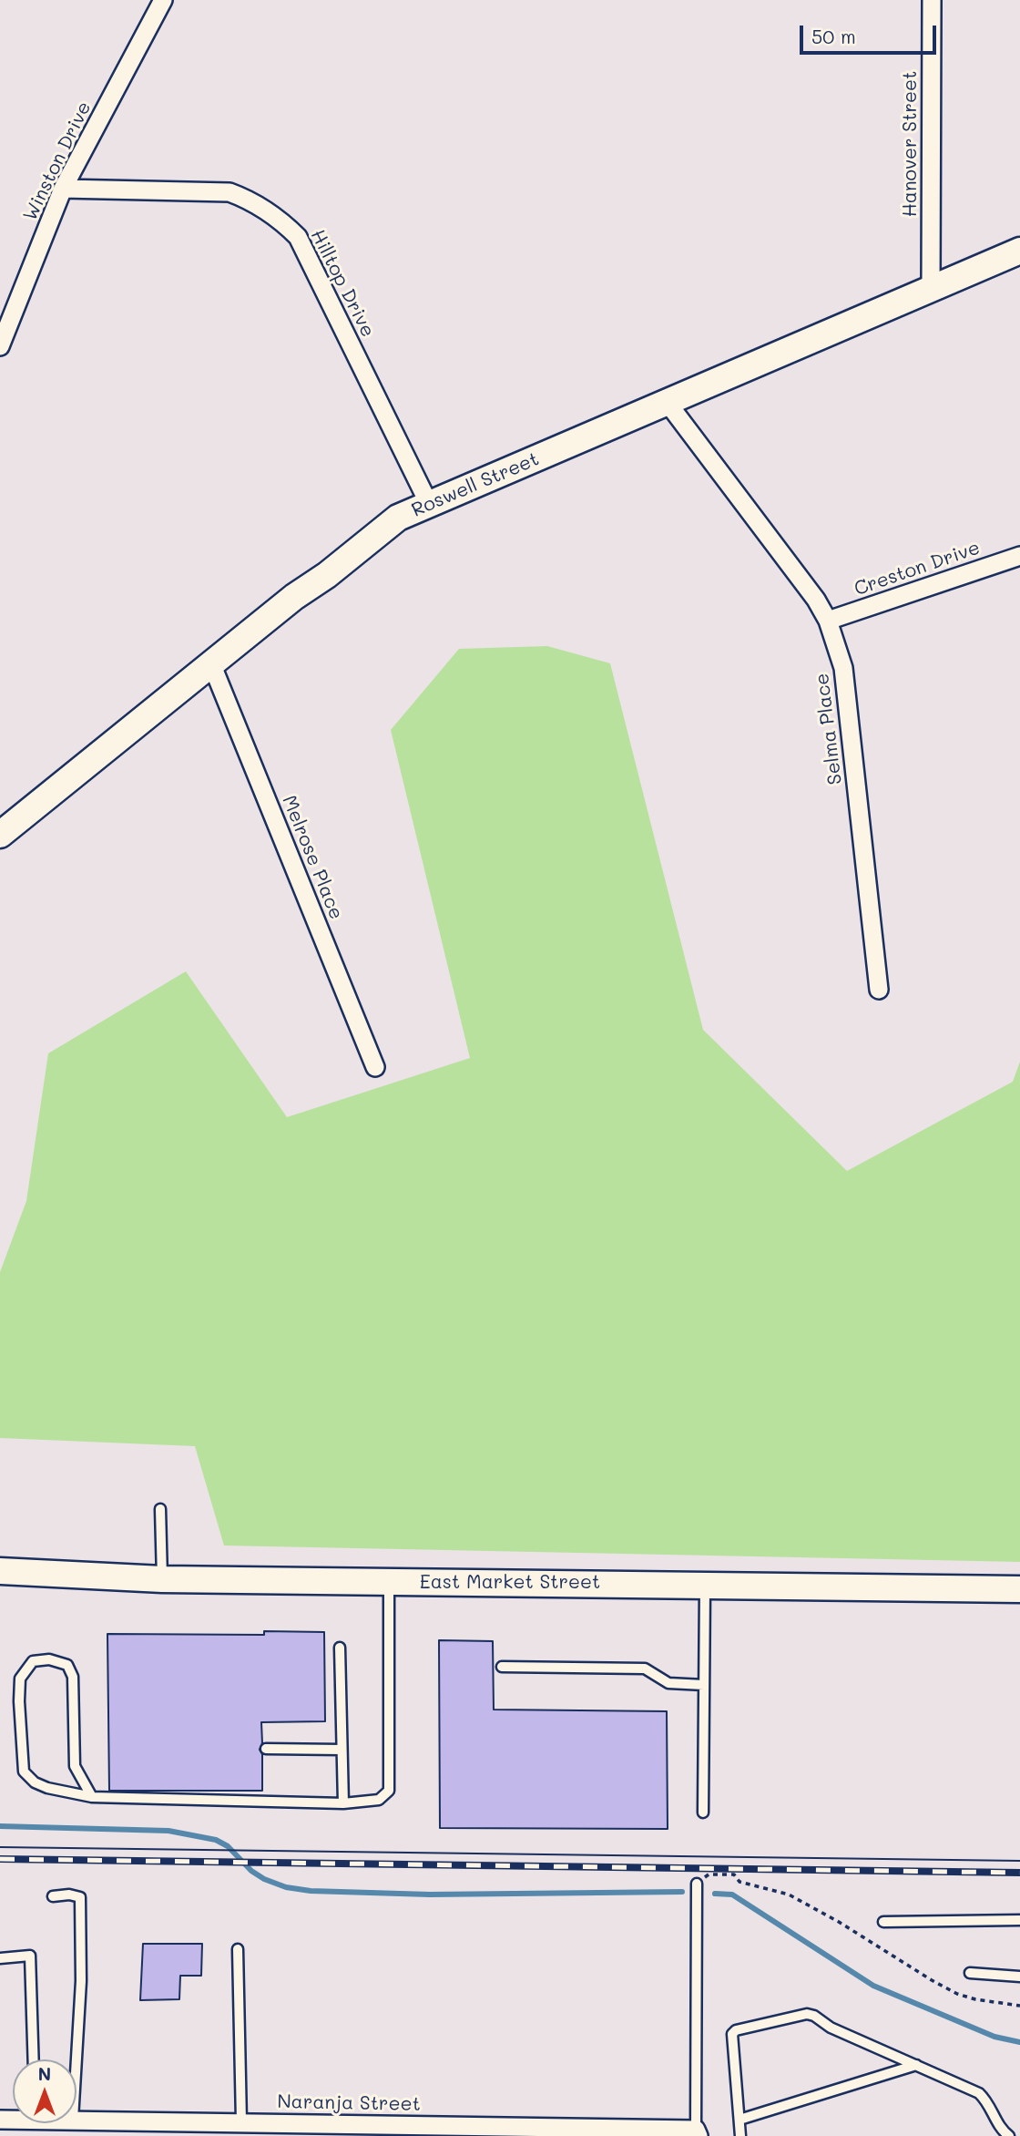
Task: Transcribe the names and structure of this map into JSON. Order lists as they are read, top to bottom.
{
  "streets": {
    "street": [
      "Hanover Street",
      "Winston Drive",
      "Hilltop Drive",
      "Roswell Street",
      "Creston Drive",
      "Selma Place",
      "Melrose Place",
      "East Market Street",
      "Naranja Street"
    ]
  },
  "crossings": [
    ["Hanover Street", "Roswell Street"],
    ["Winston Drive", "Hilltop Drive"],
    ["Hilltop Drive", "Roswell Street"],
    ["Roswell Street", "Selma Place"],
    ["Roswell Street", "Melrose Place"],
    ["Creston Drive", "Selma Place"]
  ],
  "scale_bar": "50 m",
  "north": "top"
}
